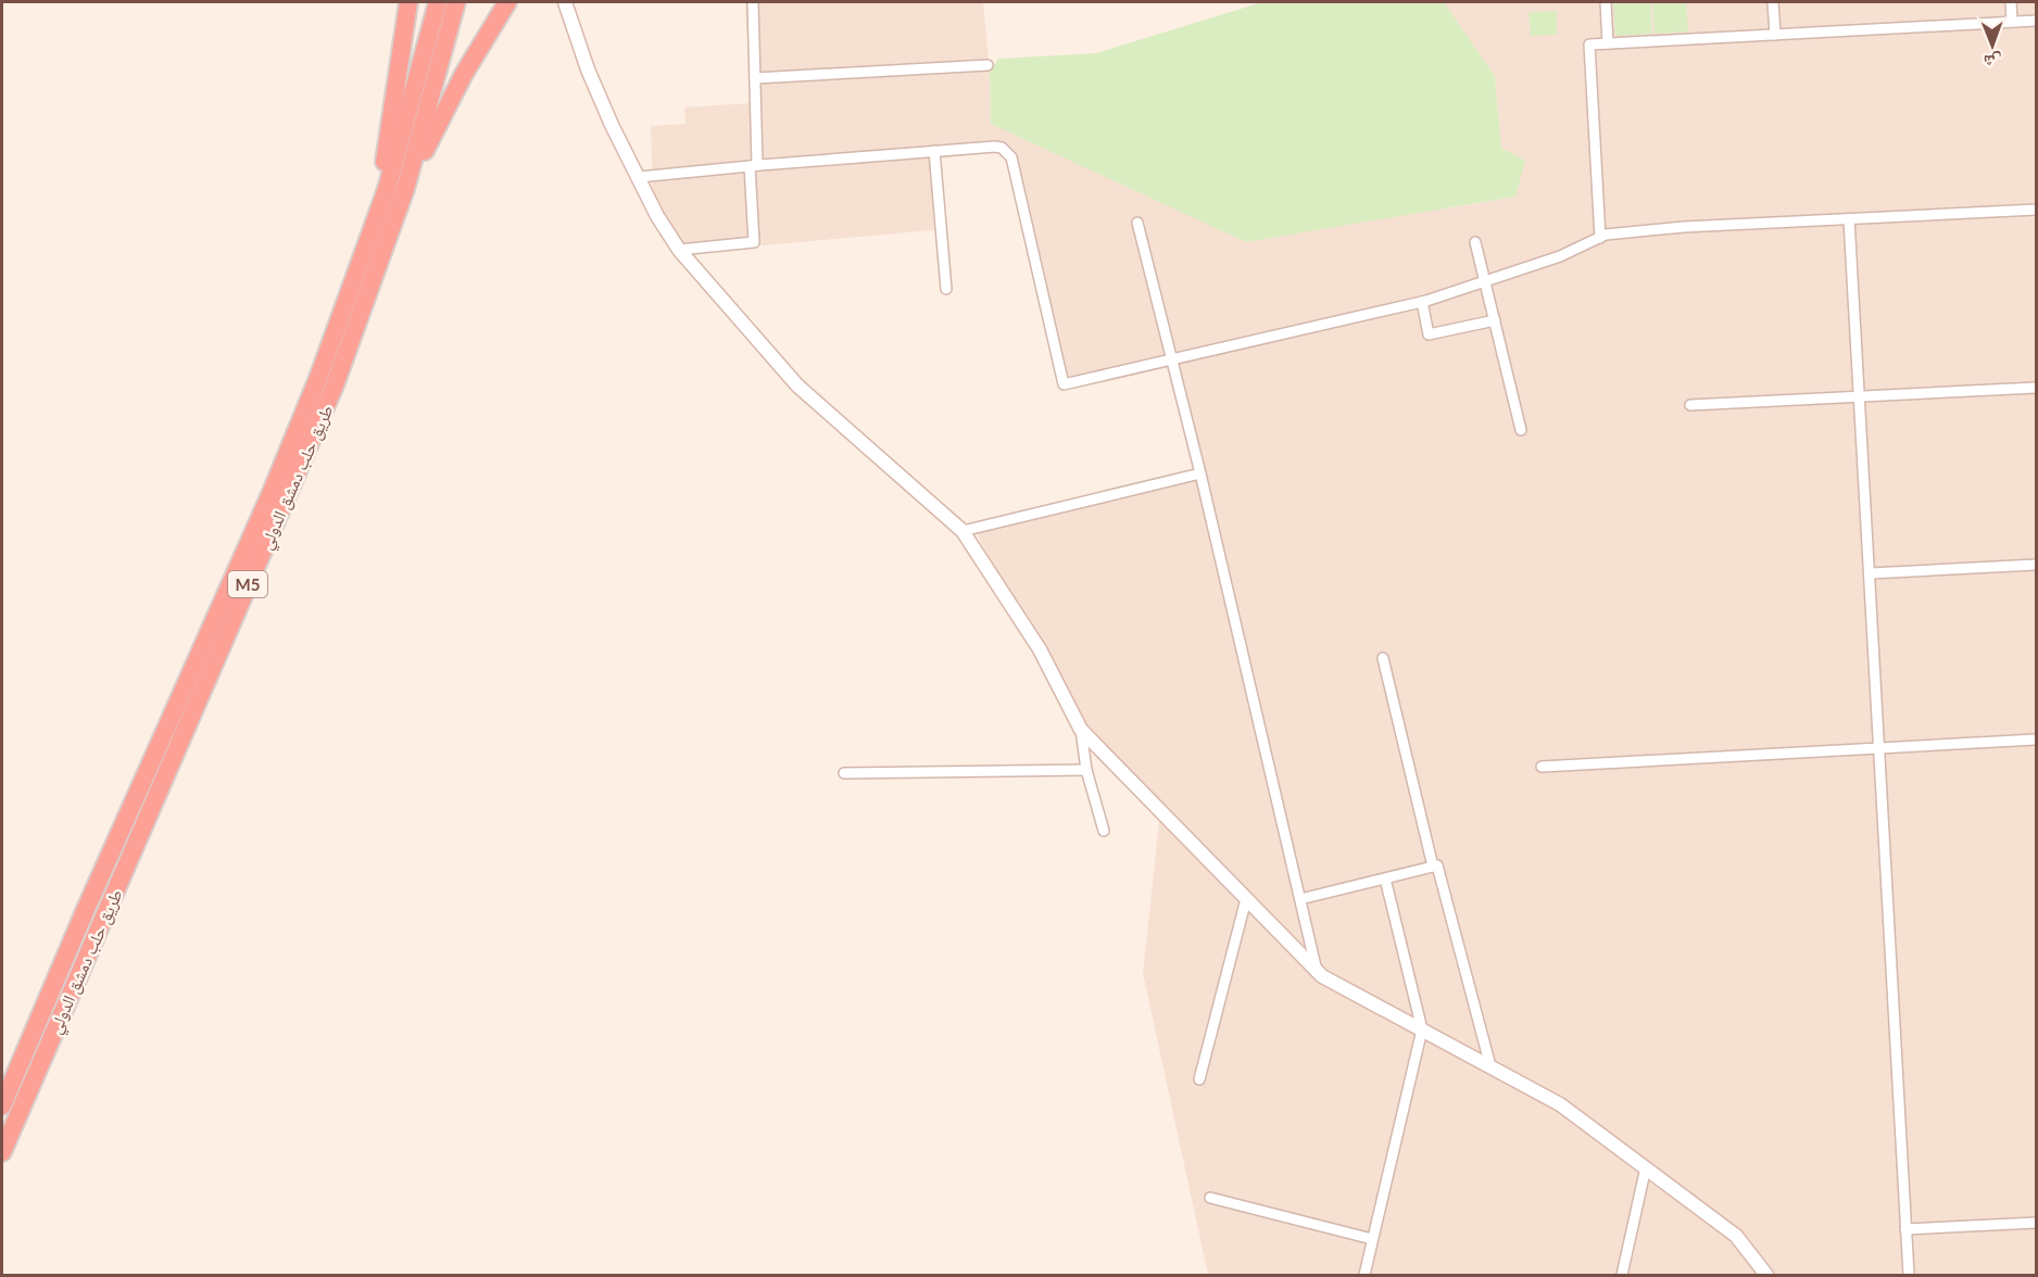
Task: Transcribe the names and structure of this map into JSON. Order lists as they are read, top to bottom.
{
  "streets": {
    "highway": ["طريق حلب دمشق الدولي", "M5"]
  },
  "north": "bottom"
}
